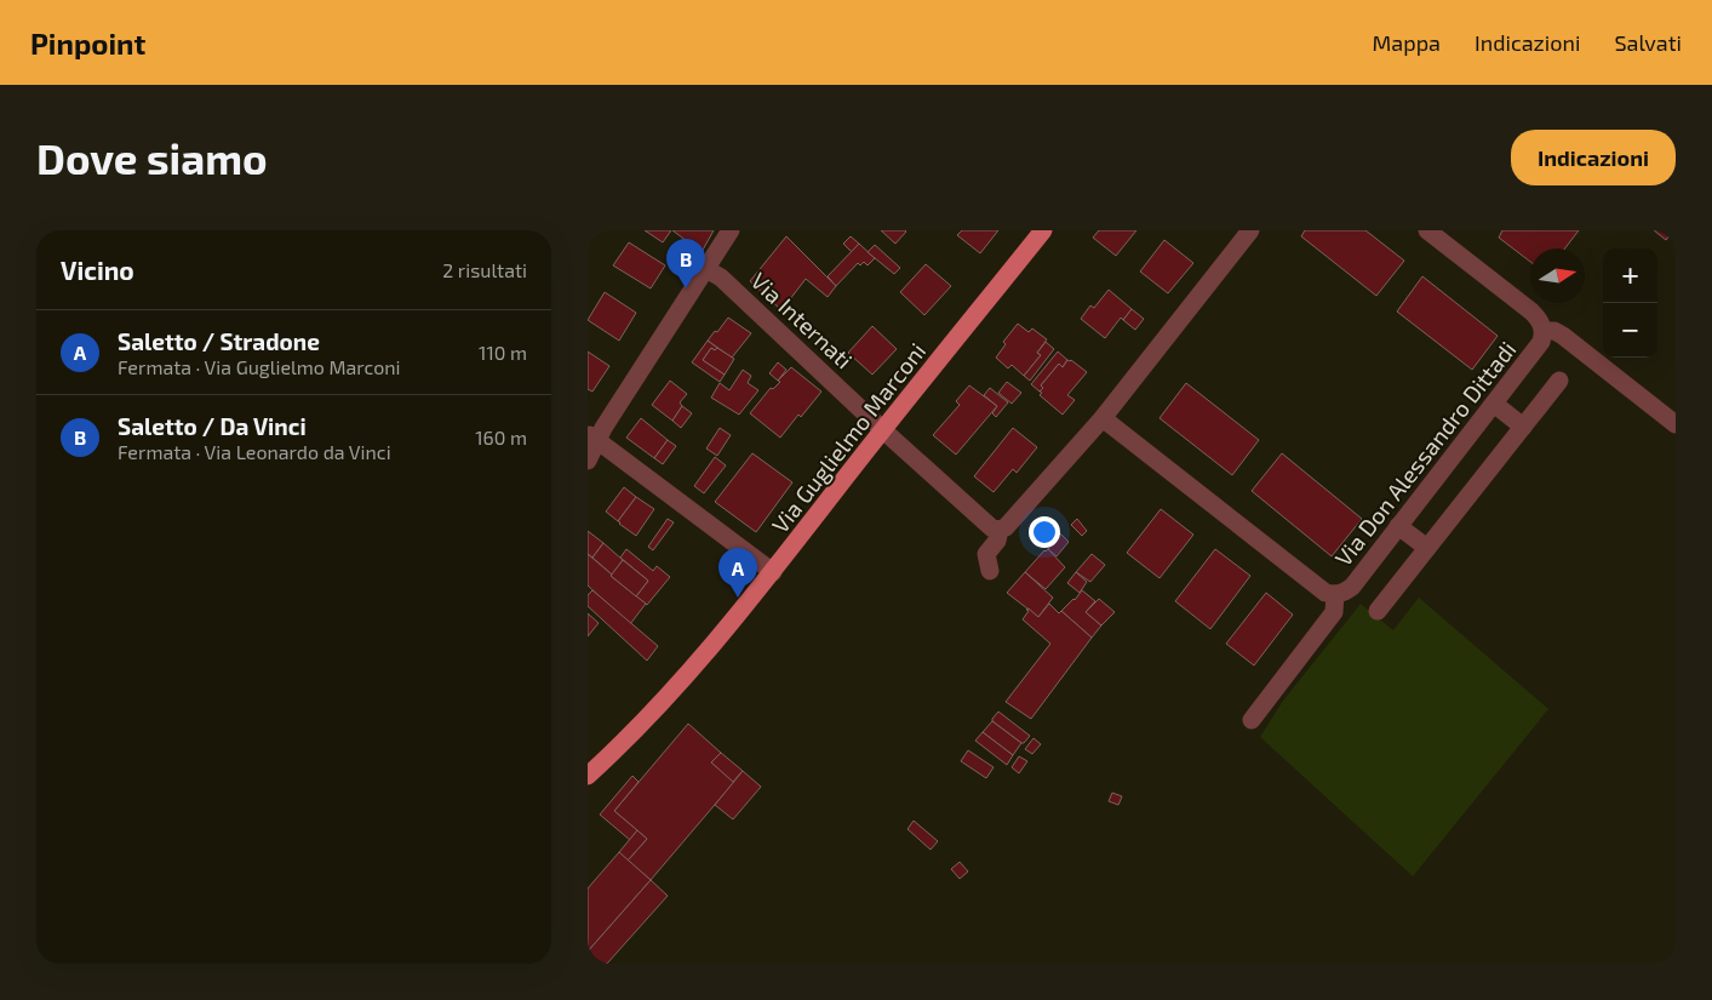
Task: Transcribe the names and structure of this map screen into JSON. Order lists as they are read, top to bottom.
{
  "streets": {
    "main road": ["Via Guglielmo Marconi"],
    "street": ["Via Internati", "Via Don Alessandro Dittadi"]
  },
  "crossings": [
    ["Via Internati", "Via Guglielmo Marconi"]
  ],
  "north": "right",
  "page": {
    "header": "Pinpoint",
    "nav": ["Mappa", "Indicazioni", "Salvati"],
    "buttons": "Indicazioni",
    "title": "Dove siamo",
    "heading": ["Vicino", "2 risultati"],
    "pins": ["B", "A"],
    "map_buttons": ["+", "−"],
    "list": [
      {
        "mark": "A",
        "name": "Saletto / Stradone",
        "note": "Fermata · Via Guglielmo Marconi",
        "value": "110 m"
      },
      {
        "mark": "B",
        "name": "Saletto / Da Vinci",
        "note": "Fermata · Via Leonardo da Vinci",
        "value": "160 m"
      }
    ]
  }
}
